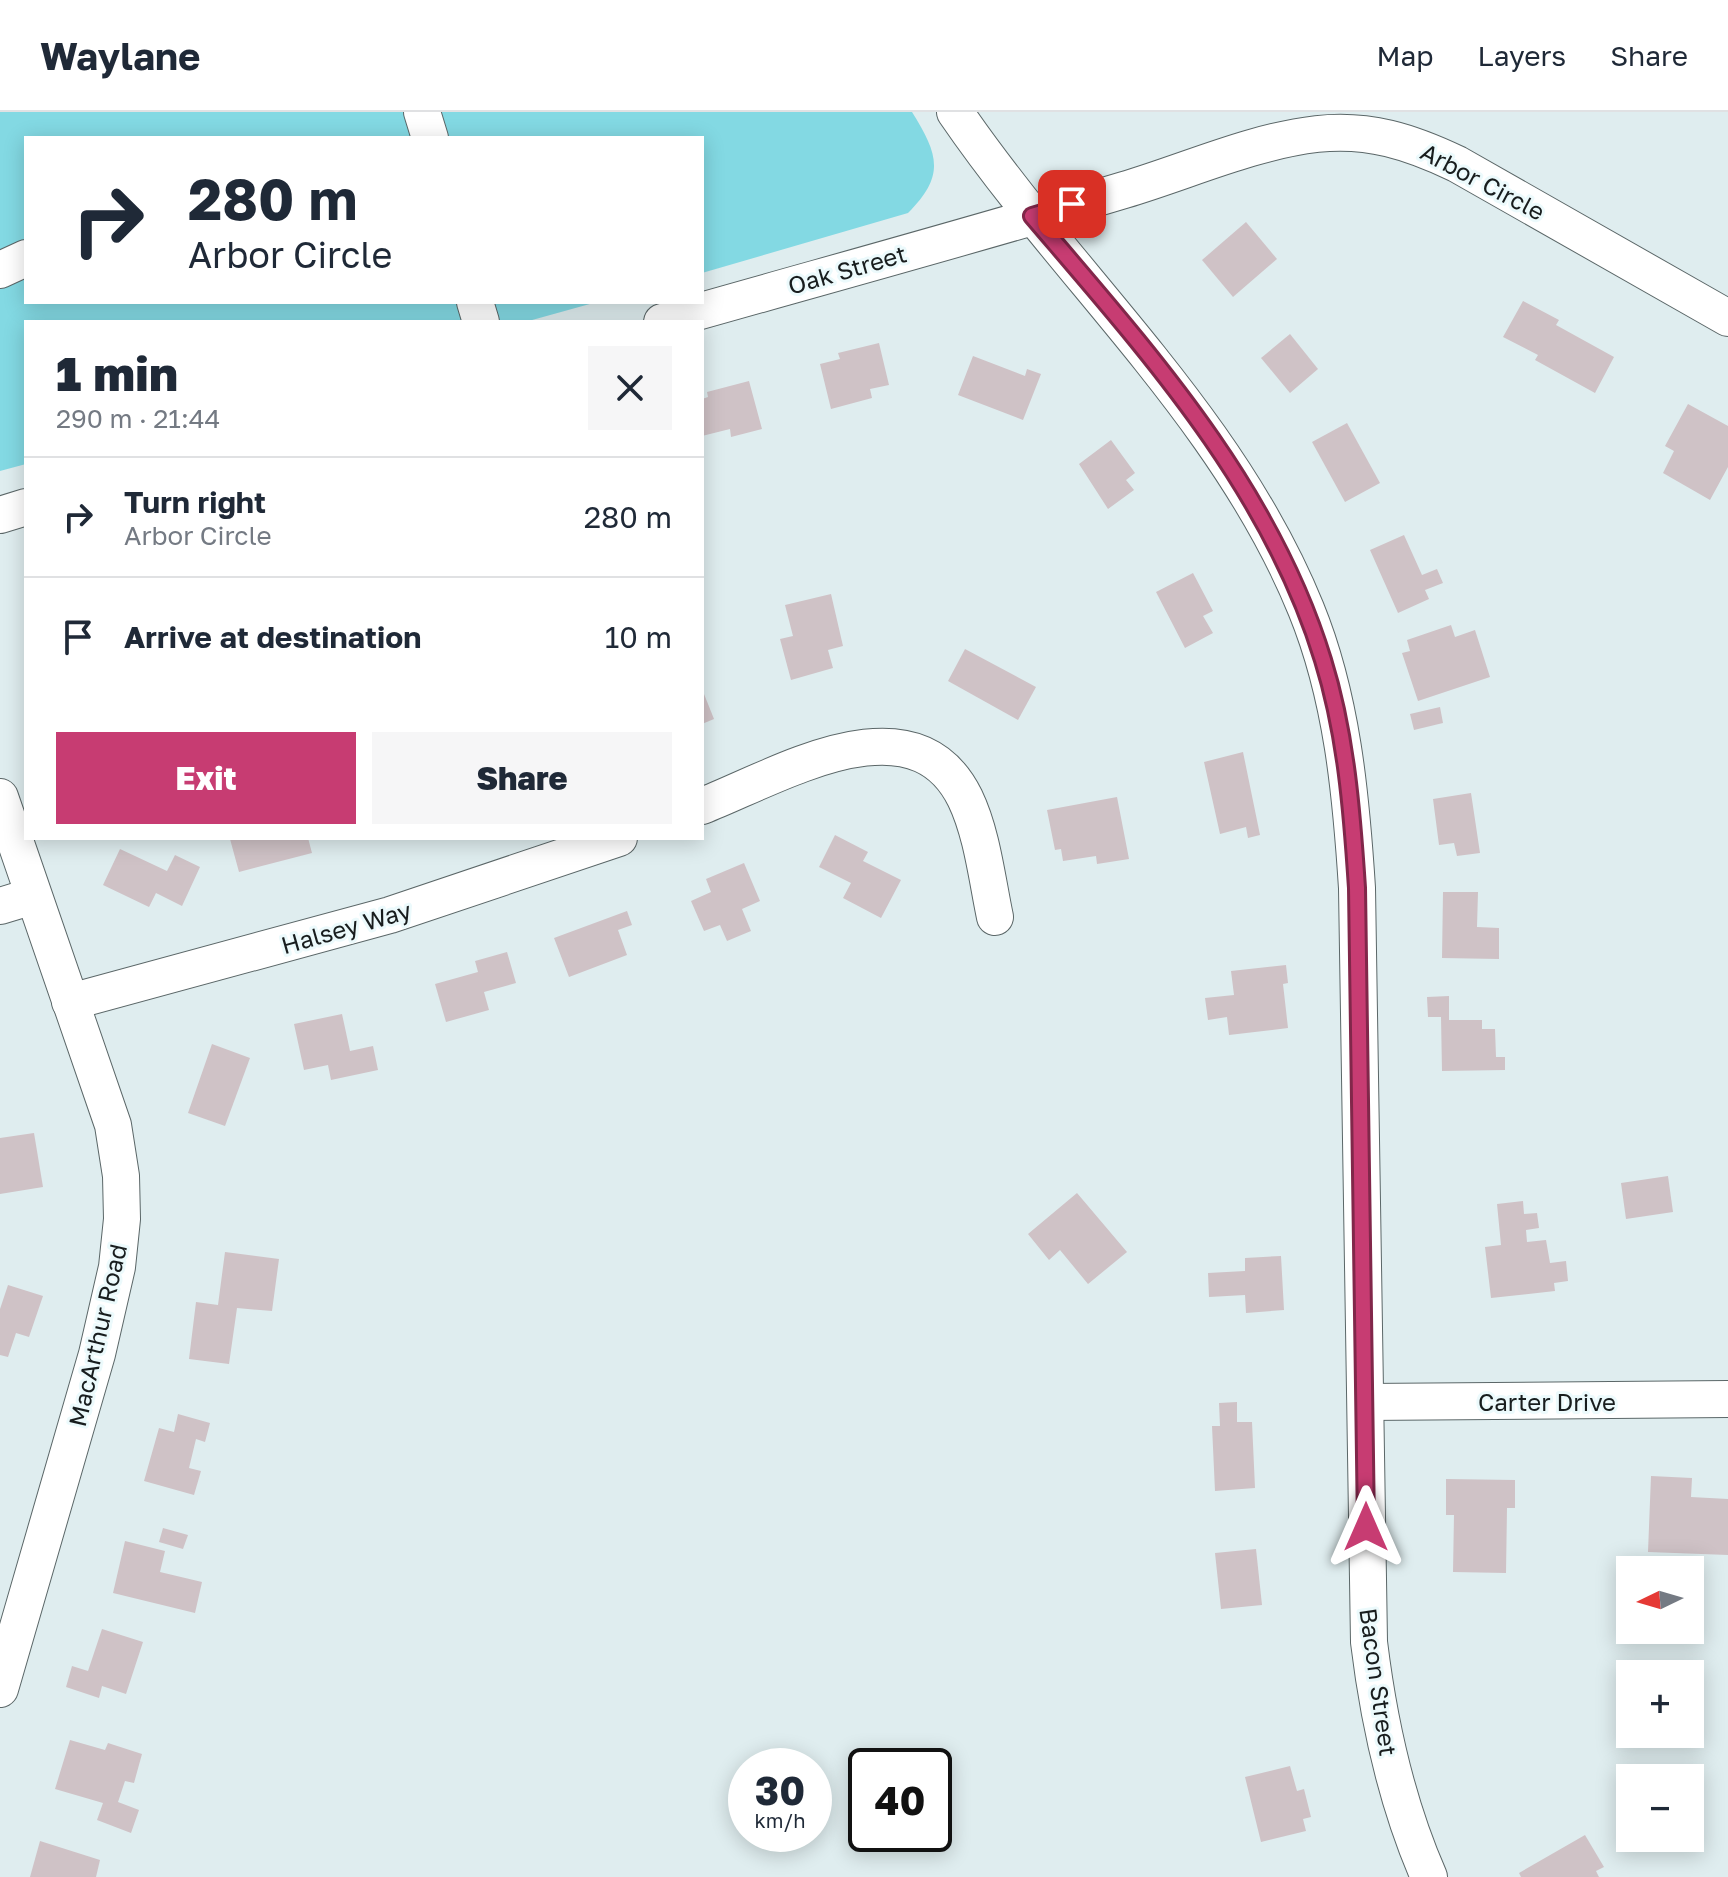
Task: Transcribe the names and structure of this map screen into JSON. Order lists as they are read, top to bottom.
{
  "streets": {
    "street": [
      "Arbor Circle",
      "Oak Street",
      "Halsey Way",
      "MacArthur Road",
      "Carter Drive",
      "Bacon Street"
    ]
  },
  "crossings": [
    ["Arbor Circle", "Oak Street"],
    ["Arbor Circle", "Bacon Street"],
    ["Oak Street", "Bacon Street"],
    ["Halsey Way", "MacArthur Road"],
    ["Carter Drive", "Bacon Street"]
  ],
  "north": "left",
  "page": {
    "header": "Waylane",
    "nav": ["Map", "Layers", "Share"],
    "turn": ["280 m", "Arbor Circle"],
    "heading": ["1 min", "290 m · 21:44"],
    "list": [
      {
        "name": "Turn right",
        "note": "Arbor Circle",
        "value": "280 m"
      },
      {
        "name": "Arrive at destination",
        "value": "10 m"
      }
    ],
    "buttons": ["Exit", "Share"],
    "map_buttons": ["+", "−"],
    "speed": "30 km/h",
    "limit": "40"
  }
}
